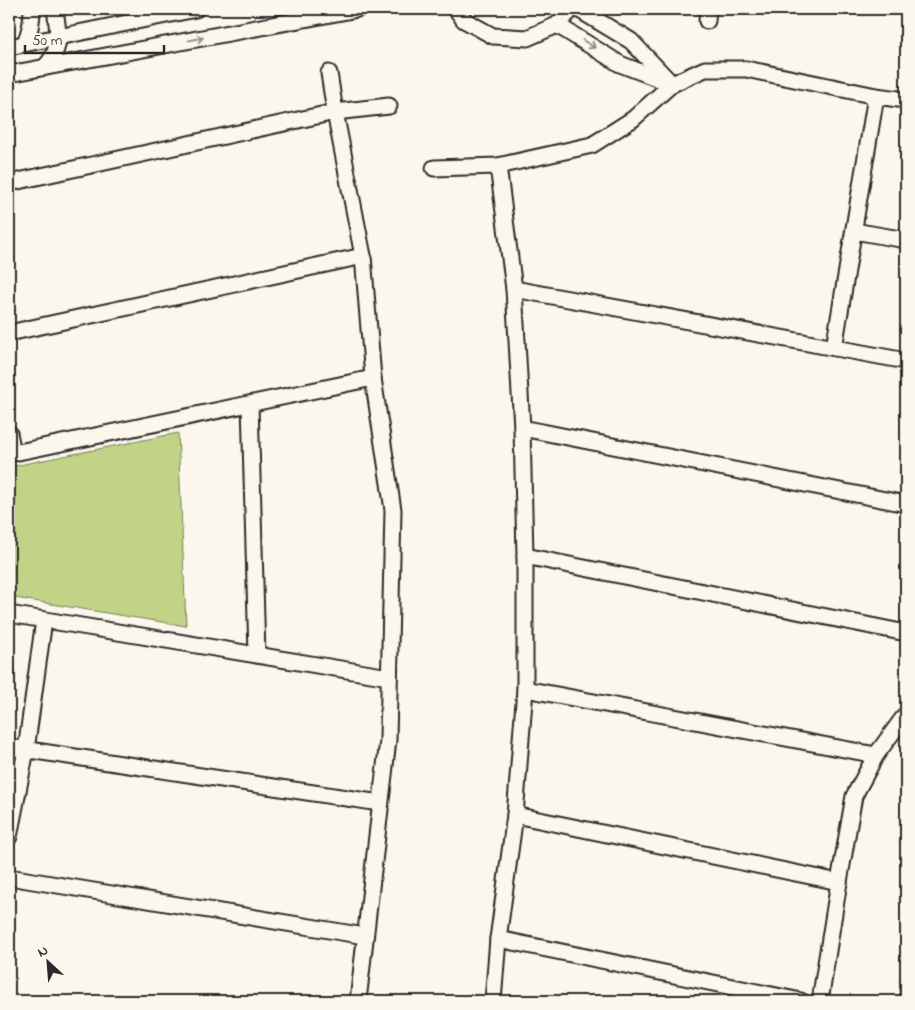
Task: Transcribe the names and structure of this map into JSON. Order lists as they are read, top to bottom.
{
  "scale_bar": "50 m",
  "north": "top left"
}
